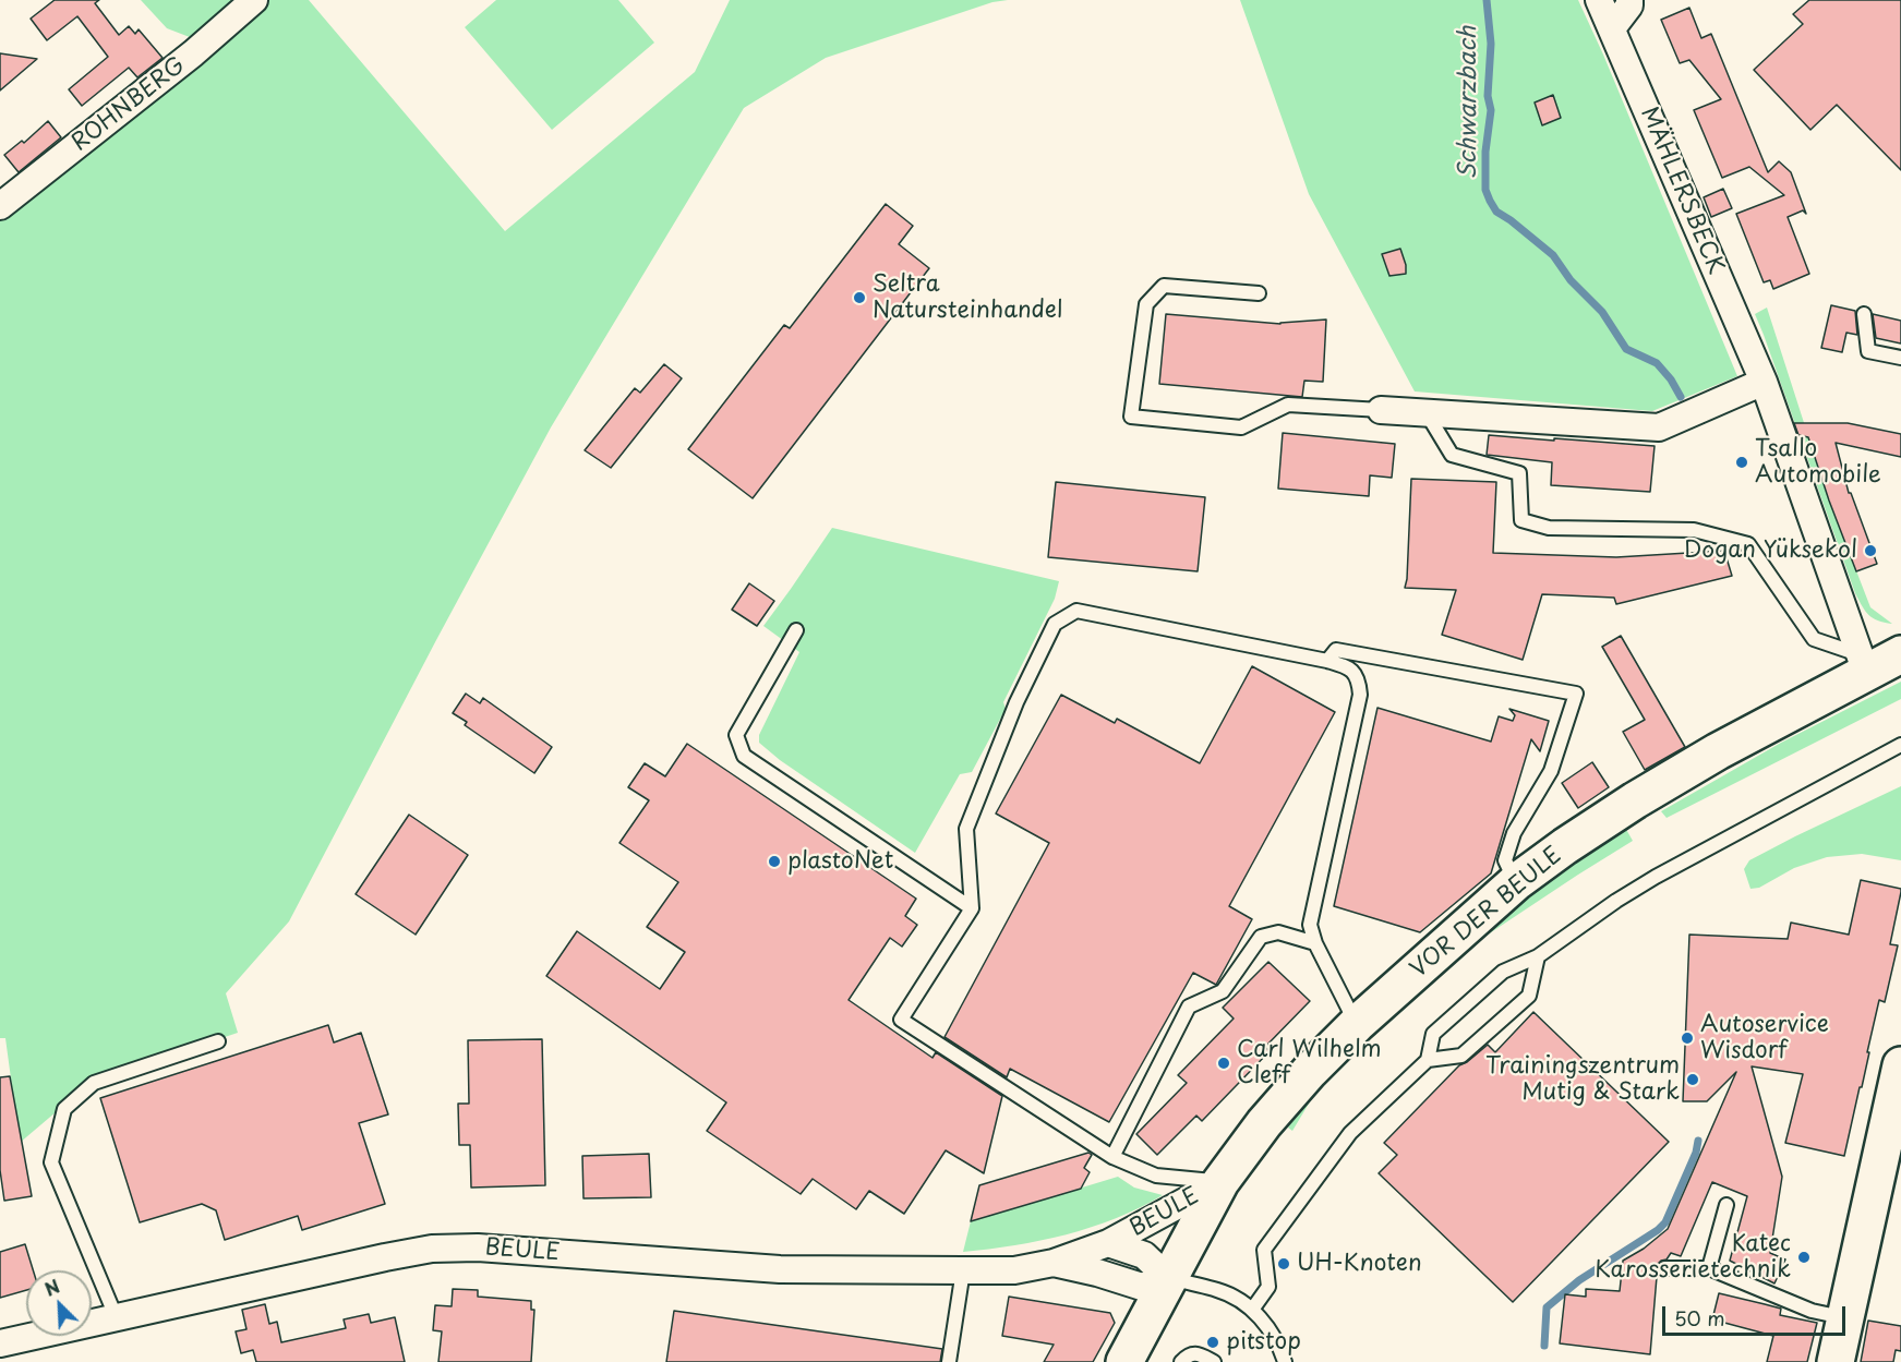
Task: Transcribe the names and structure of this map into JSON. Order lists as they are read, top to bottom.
{
  "streets": {
    "main road": ["VOR DER BEULE"],
    "street": ["ROHNBERG", "MÄHLERSBECK", "BEULE"]
  },
  "crossings": [
    ["MÄHLERSBECK", "VOR DER BEULE"],
    ["VOR DER BEULE", "BEULE"]
  ],
  "water": ["Schwarzbach"],
  "places": [
    "Seltra Natursteinhandel",
    "Tsallo Automobile",
    "Dogan Yüksekol",
    "plastoNet",
    "Autoservice Wisdorf",
    "Carl Wilhelm Cleff",
    "Trainingszentrum Mutig & Stark",
    "Katec Karosserietechnik",
    "UH-Knoten",
    "pitstop"
  ],
  "scale_bar": "50 m",
  "north": "top left"
}
